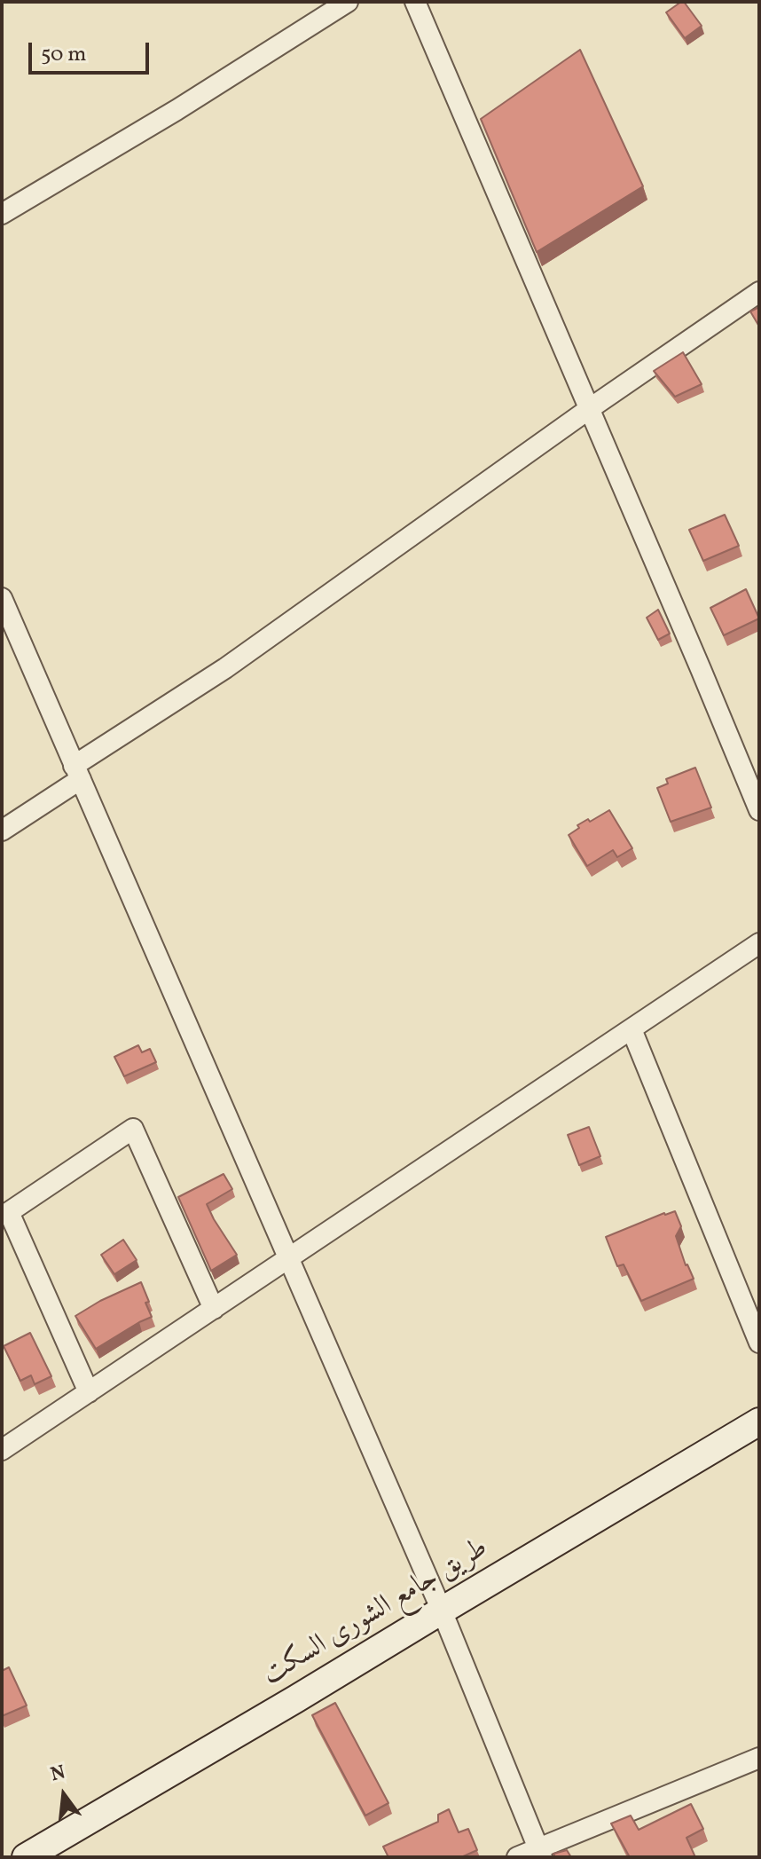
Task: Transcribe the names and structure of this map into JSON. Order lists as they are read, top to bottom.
{
  "streets": {
    "main road": ["طريق جامع الشورى السكت"]
  },
  "scale_bar": "50 m",
  "north": "top"
}
